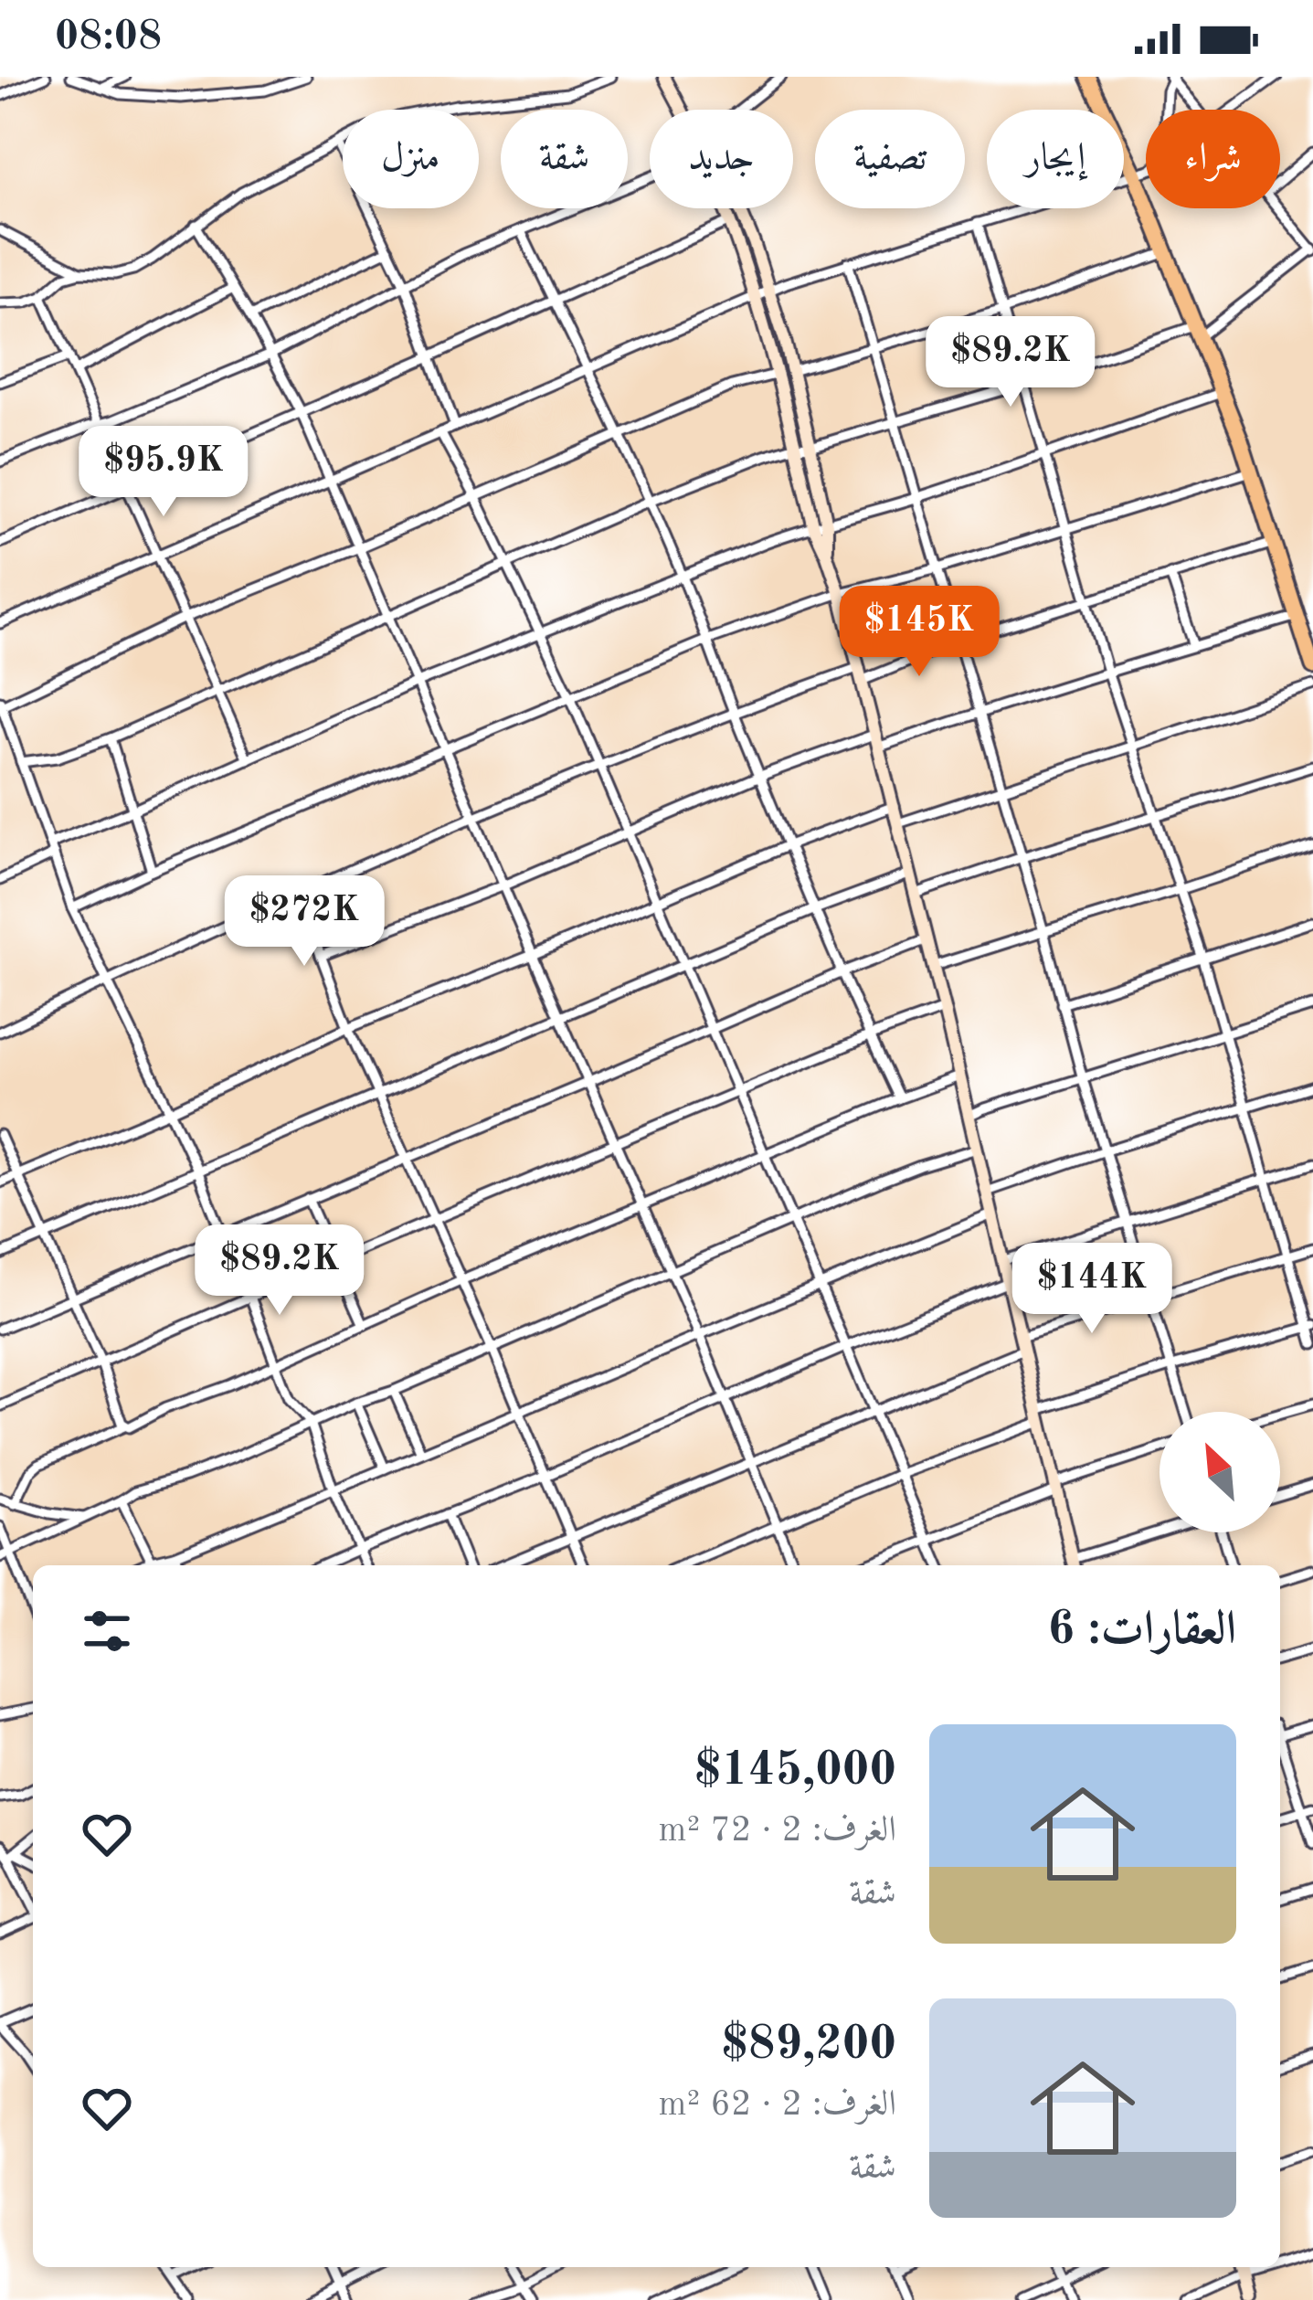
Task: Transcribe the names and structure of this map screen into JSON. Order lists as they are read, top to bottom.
{
  "north": "top left",
  "page": {
    "status": "08:08",
    "chip": [
      "شراء",
      "إيجار",
      "تصفية",
      "جديد",
      "شقة",
      "منزل"
    ],
    "price": [
      "$89.2K",
      "$95.9K",
      "$145K",
      "$272K",
      "$89.2K",
      "$144K"
    ],
    "heading": "العقارات: 6",
    "list": [
      {
        "name": "$145,000",
        "note": "الغرف: 2 · 72 m² · شقة"
      },
      {
        "name": "$89,200",
        "note": "الغرف: 2 · 62 m² · شقة"
      }
    ]
  }
}
